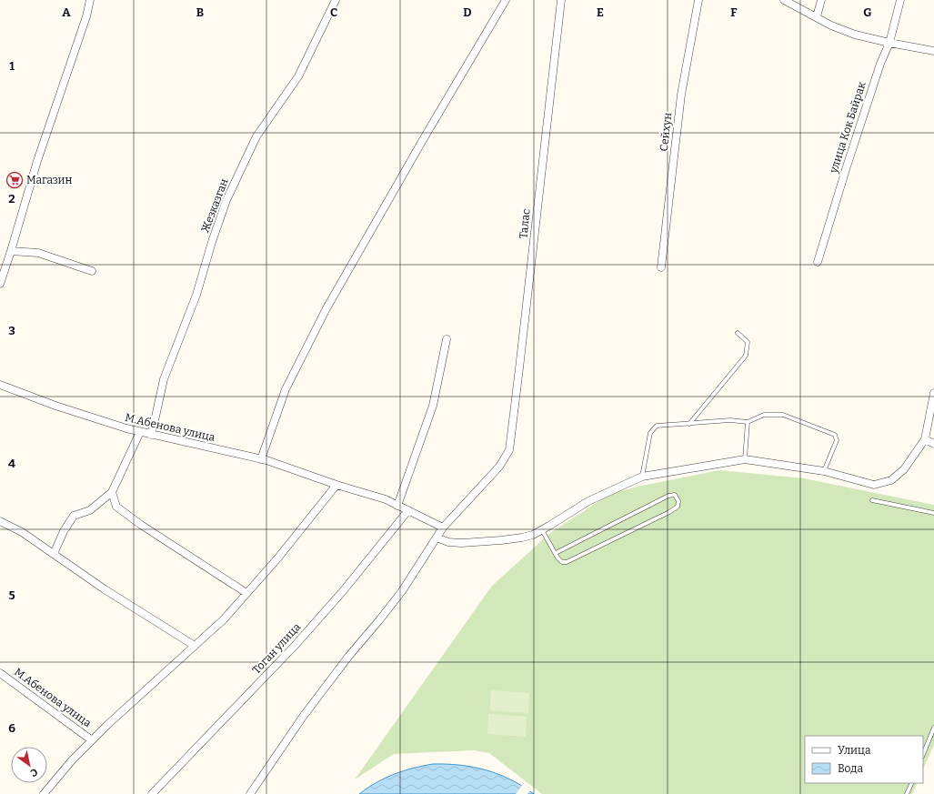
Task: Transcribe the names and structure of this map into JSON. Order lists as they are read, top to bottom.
{
  "streets": {
    "street": [
      "улица Кок Байрак",
      "Сейхун",
      "Жезказган",
      "Талас",
      "М.Абенова улица",
      "Тоган улица"
    ]
  },
  "crossings": [
    ["Жезказган", "М.Абенова улица"],
    ["Талас", "М.Абенова улица"],
    ["М.Абенова улица", "Тоган улица"]
  ],
  "places": {
    "supermarket": ["Магазин"]
  },
  "legend": ["Улица", "Вода"],
  "north": "bottom right",
  "grid": {
    "columns": [
      "A",
      "B",
      "C",
      "D",
      "E",
      "F",
      "G"
    ],
    "rows": [
      "1",
      "2",
      "3",
      "4",
      "5",
      "6"
    ]
  }
}
